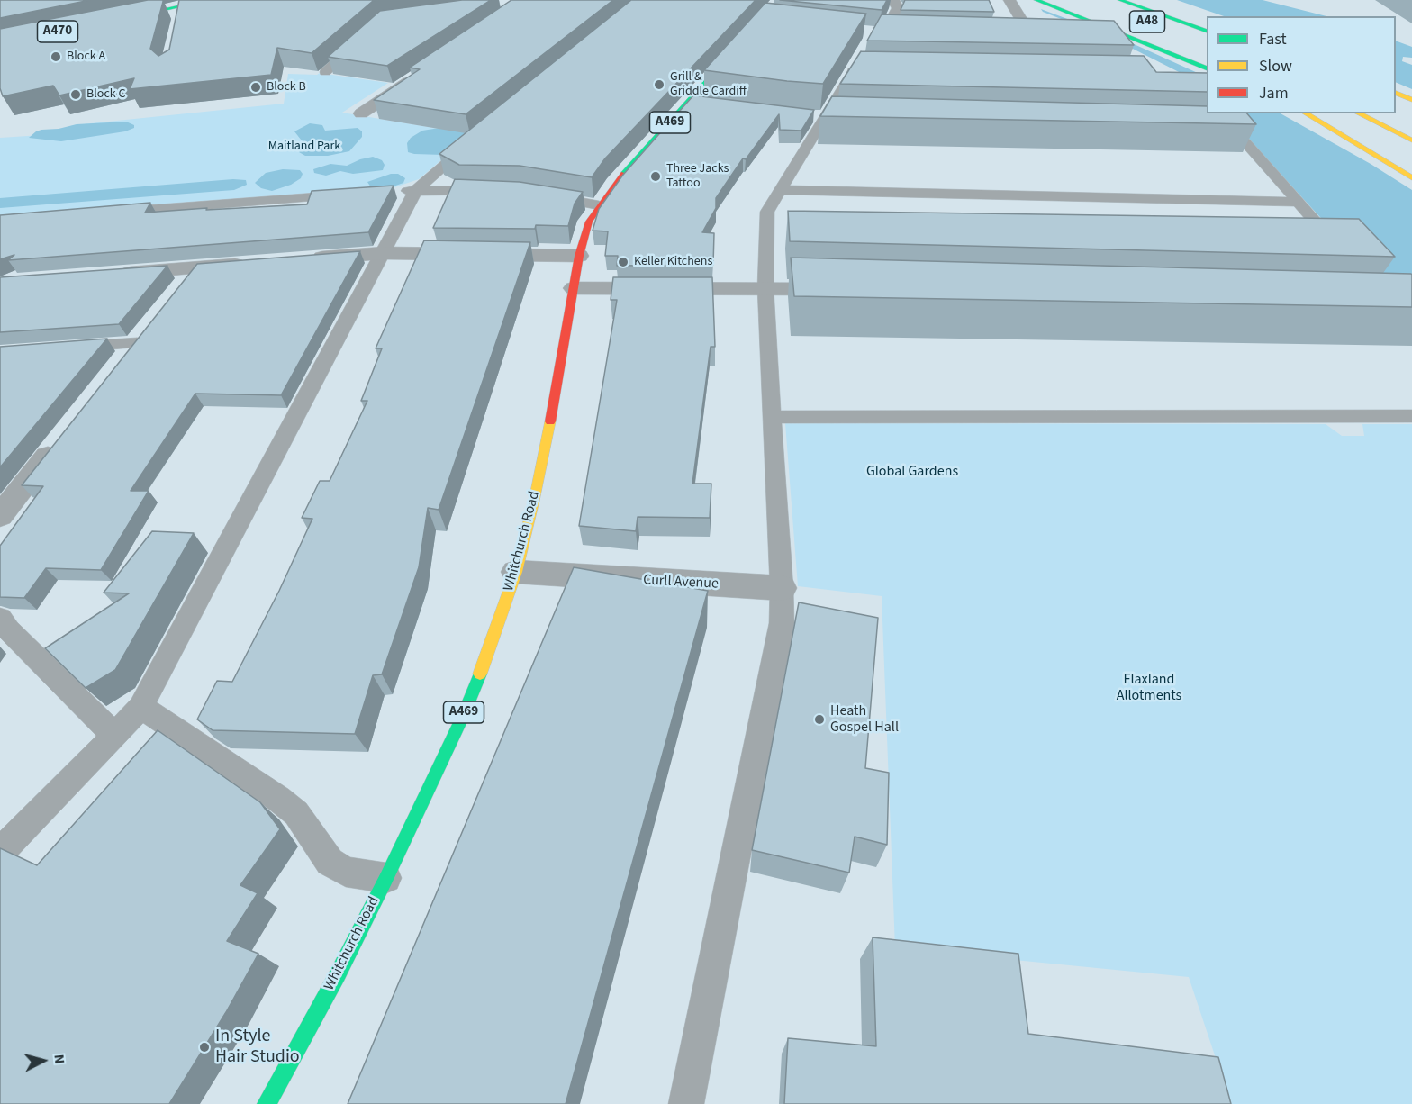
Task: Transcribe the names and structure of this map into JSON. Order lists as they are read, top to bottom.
{
  "streets": {
    "main road": ["A48", "A469", "Whitchurch Road"],
    "street": ["Curll Avenue"]
  },
  "crossings": [
    ["Whitchurch Road", "Curll Avenue"]
  ],
  "parks": ["Maitland Park", "Global Gardens", "Flaxland Allotments"],
  "places": [
    "Block A",
    "Grill & Griddle Cardiff",
    "Block B",
    "Block C",
    "Three Jacks Tattoo",
    "Keller Kitchens",
    "Heath Gospel Hall",
    "In Style Hair Studio"
  ],
  "legend": ["Fast", "Slow", "Jam"],
  "north": "right"
}
